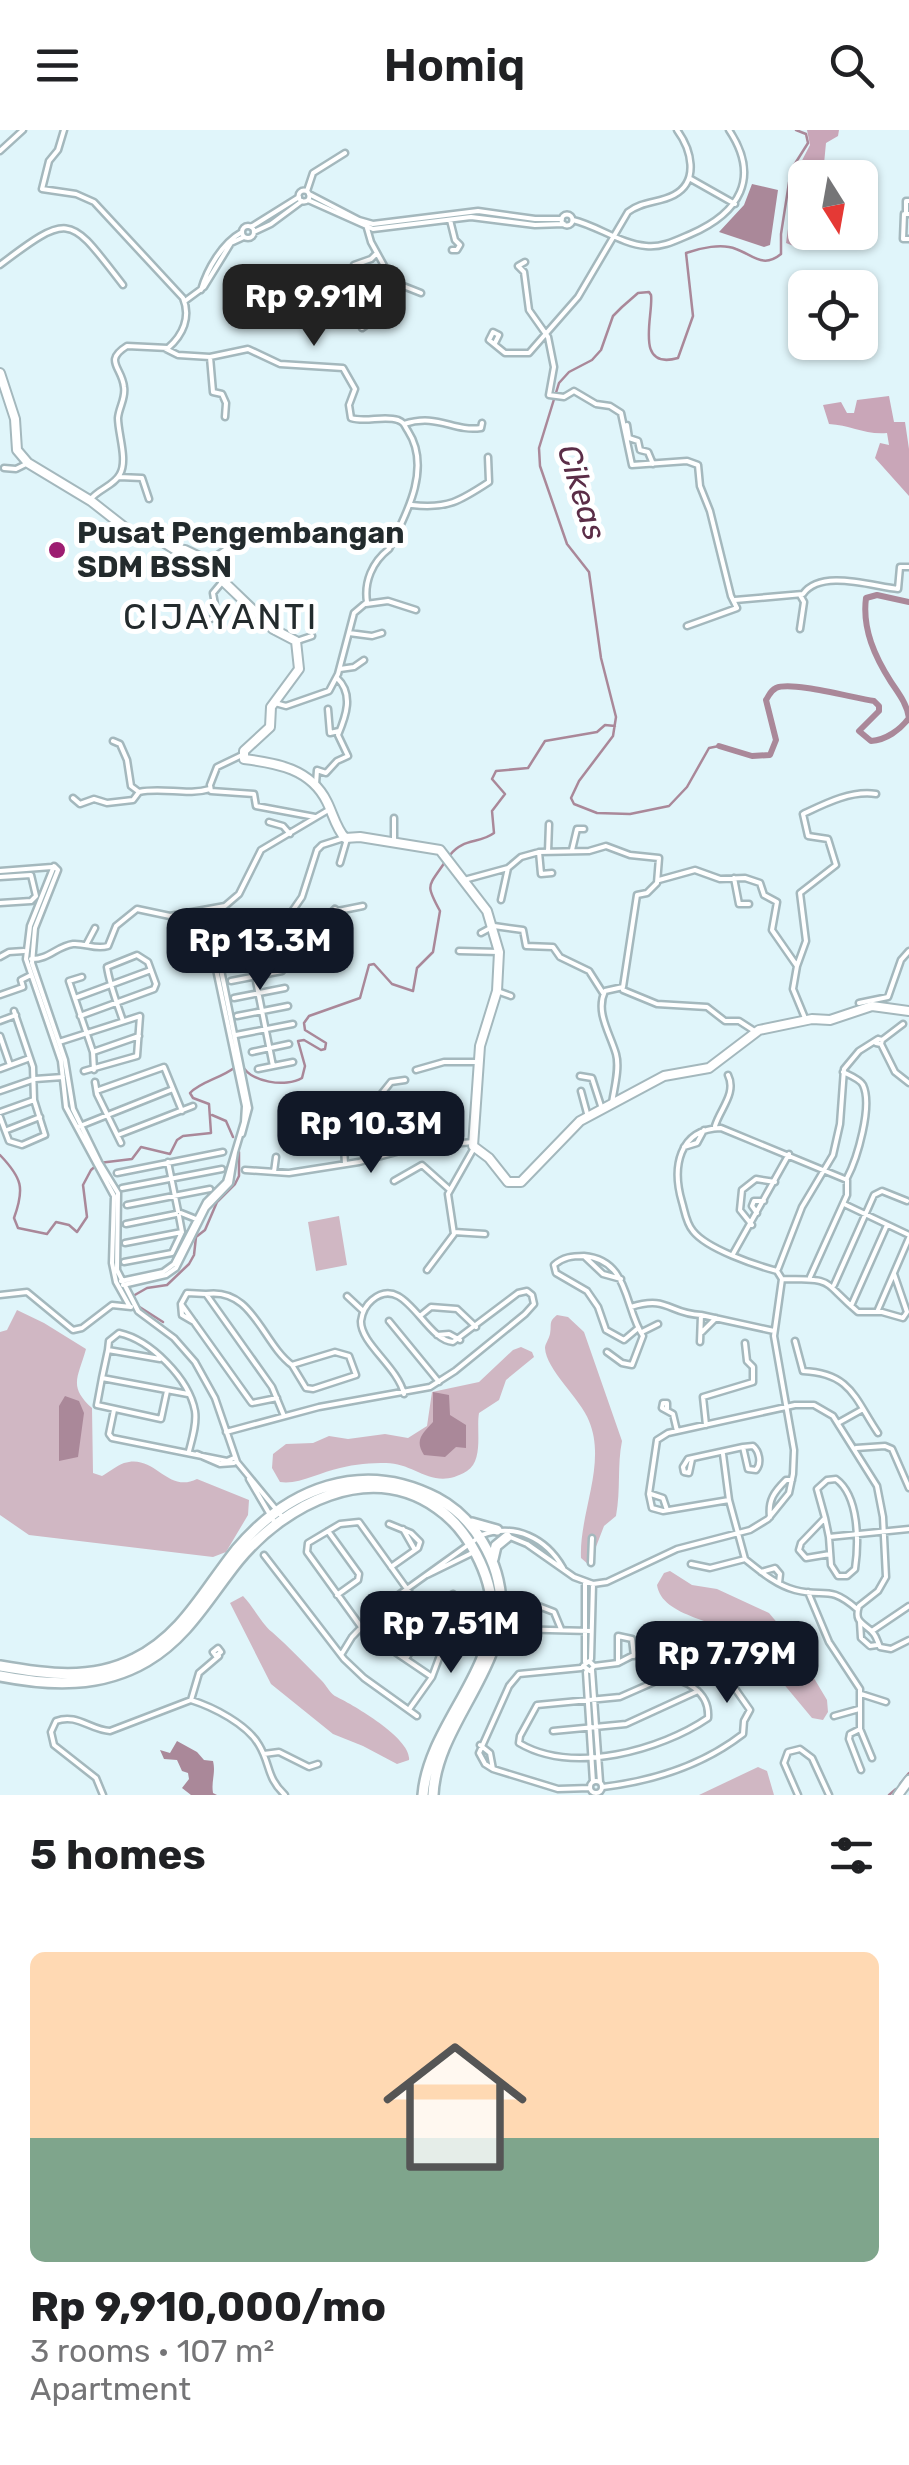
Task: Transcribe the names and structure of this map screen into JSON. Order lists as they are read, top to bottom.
{
  "districts": ["CIJAYANTI"],
  "water": ["Cikeas"],
  "places": ["Pusat Pengembangan SDM BSSN"],
  "north": "bottom",
  "page": {
    "header": "Homiq",
    "price": [
      "Rp 9.91M",
      "Rp 13.3M",
      "Rp 10.3M",
      "Rp 7.51M",
      "Rp 7.79M"
    ],
    "heading": "5 homes",
    "list": [
      {
        "name": "Rp 9,910,000/mo",
        "note": "3 rooms · 107 m² · Apartment"
      }
    ]
  }
}
